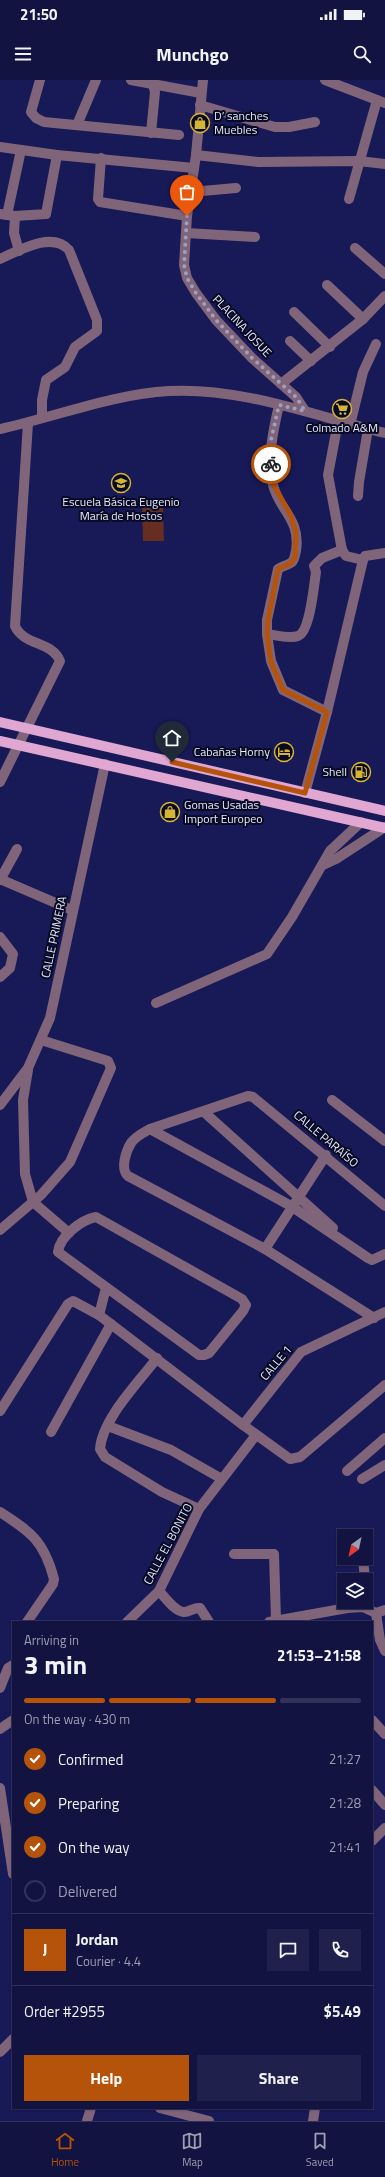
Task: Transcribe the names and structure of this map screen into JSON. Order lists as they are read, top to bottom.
{
  "streets": {
    "street": [
      "PLACINA JOSUE",
      "CALLE PRIMERA",
      "CALLE PARAÍSO",
      "CALLE 1",
      "CALLE EL BONITO"
    ]
  },
  "places": {
    "shop": ["D’ sanches Muebles", "Gomas Usadas Import Europeo"],
    "supermarket": ["Colmado A&M"],
    "school or university": ["Escuela Básica Eugenio María de Hostos"],
    "hotel": ["Cabañas Horny"],
    "fuel station": ["Shell"]
  },
  "north": "bottom left",
  "page": {
    "status": "21:50",
    "header": "Munchgo",
    "heading": ["3 min", "Arriving in", "21:53–21:58"],
    "panel": [
      "Jordan",
      "Courier · 4.4",
      "Order #2955",
      "$5.49"
    ],
    "bar": "On the way · 430 m",
    "list": [
      ["Confirmed", "21:27"],
      ["Preparing", "21:28"],
      ["On the way", "21:41"],
      "Delivered"
    ],
    "round": "J",
    "buttons": ["Help", "Share"],
    "tabs": ["Home", "Map", "Saved"]
  }
}
